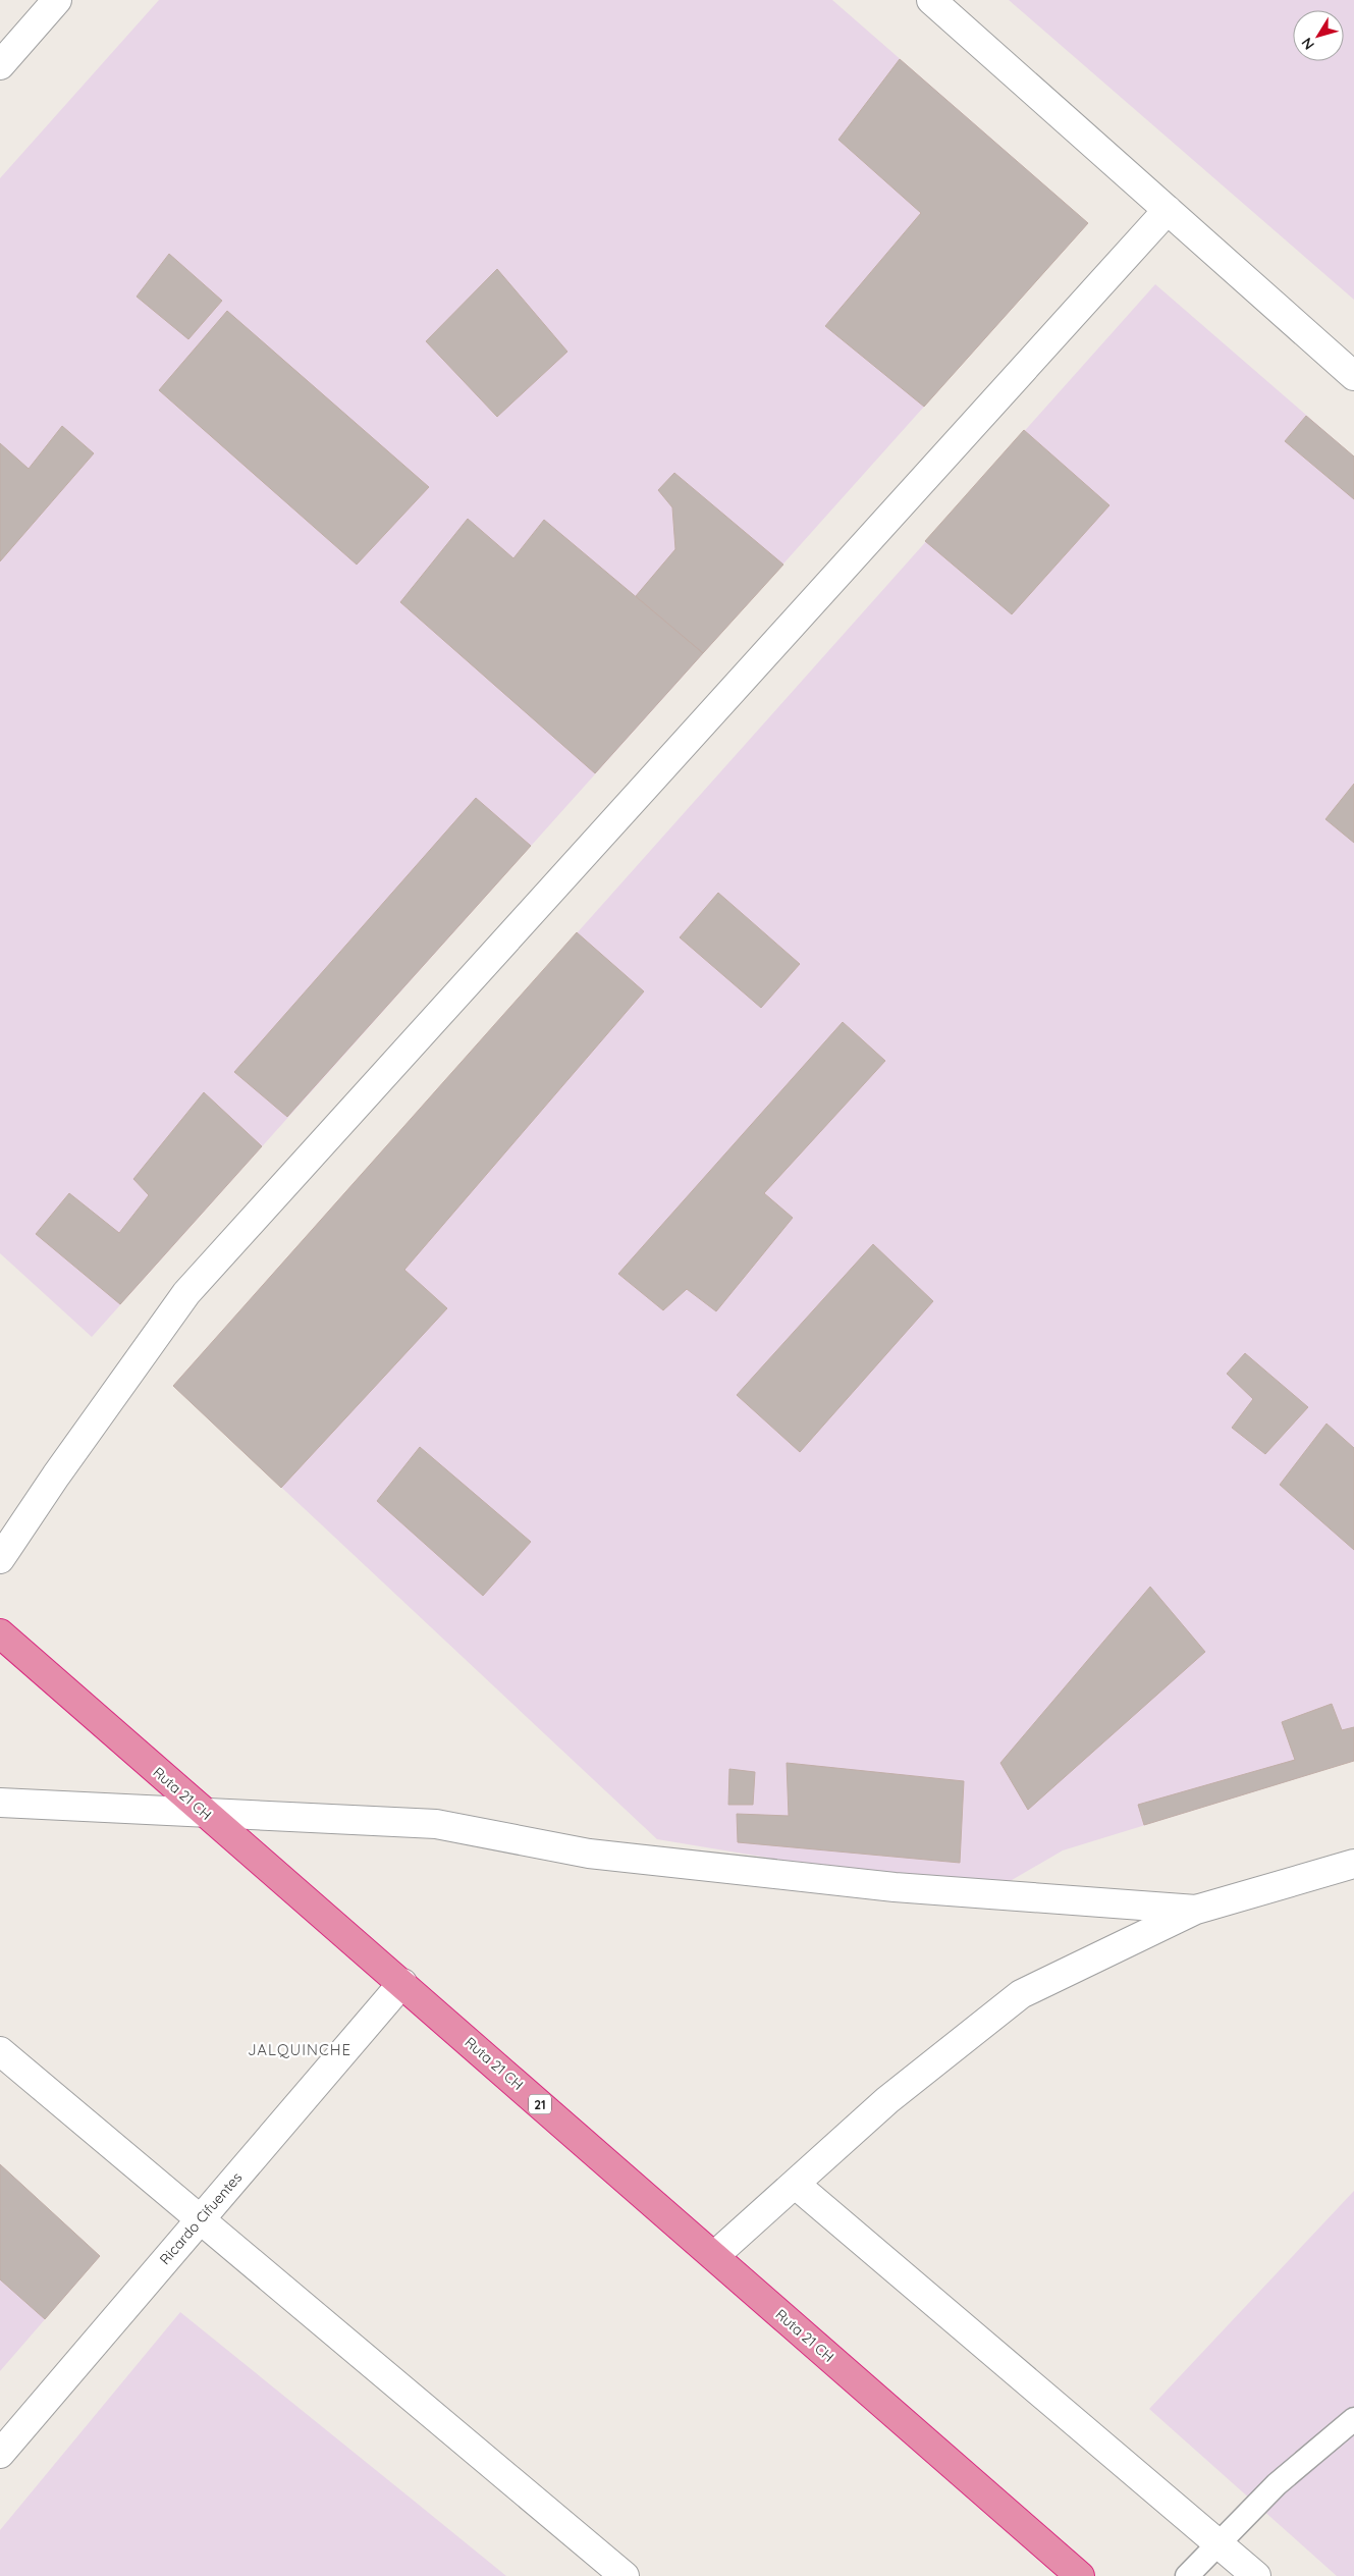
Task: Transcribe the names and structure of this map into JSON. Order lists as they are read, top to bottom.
{
  "streets": {
    "highway": ["Ruta 21 CH", "21"],
    "street": ["Ricardo Cifuentes"]
  },
  "crossings": [
    ["Ruta 21 CH", "Ricardo Cifuentes"]
  ],
  "districts": ["JALQUINCHE"],
  "north": "bottom left"
}
